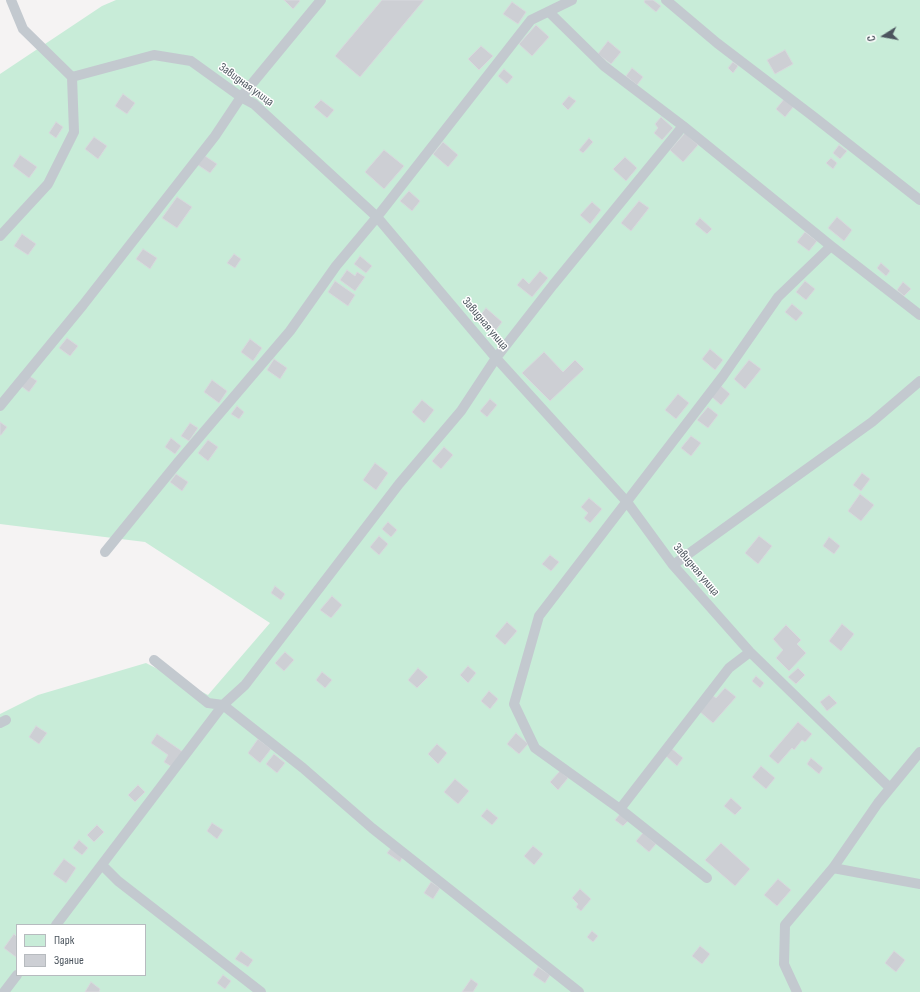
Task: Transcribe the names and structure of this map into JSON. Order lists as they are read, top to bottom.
{
  "streets": {
    "lane": ["Завидная улица"]
  },
  "legend": ["Парк", "Здание"],
  "north": "left"
}
